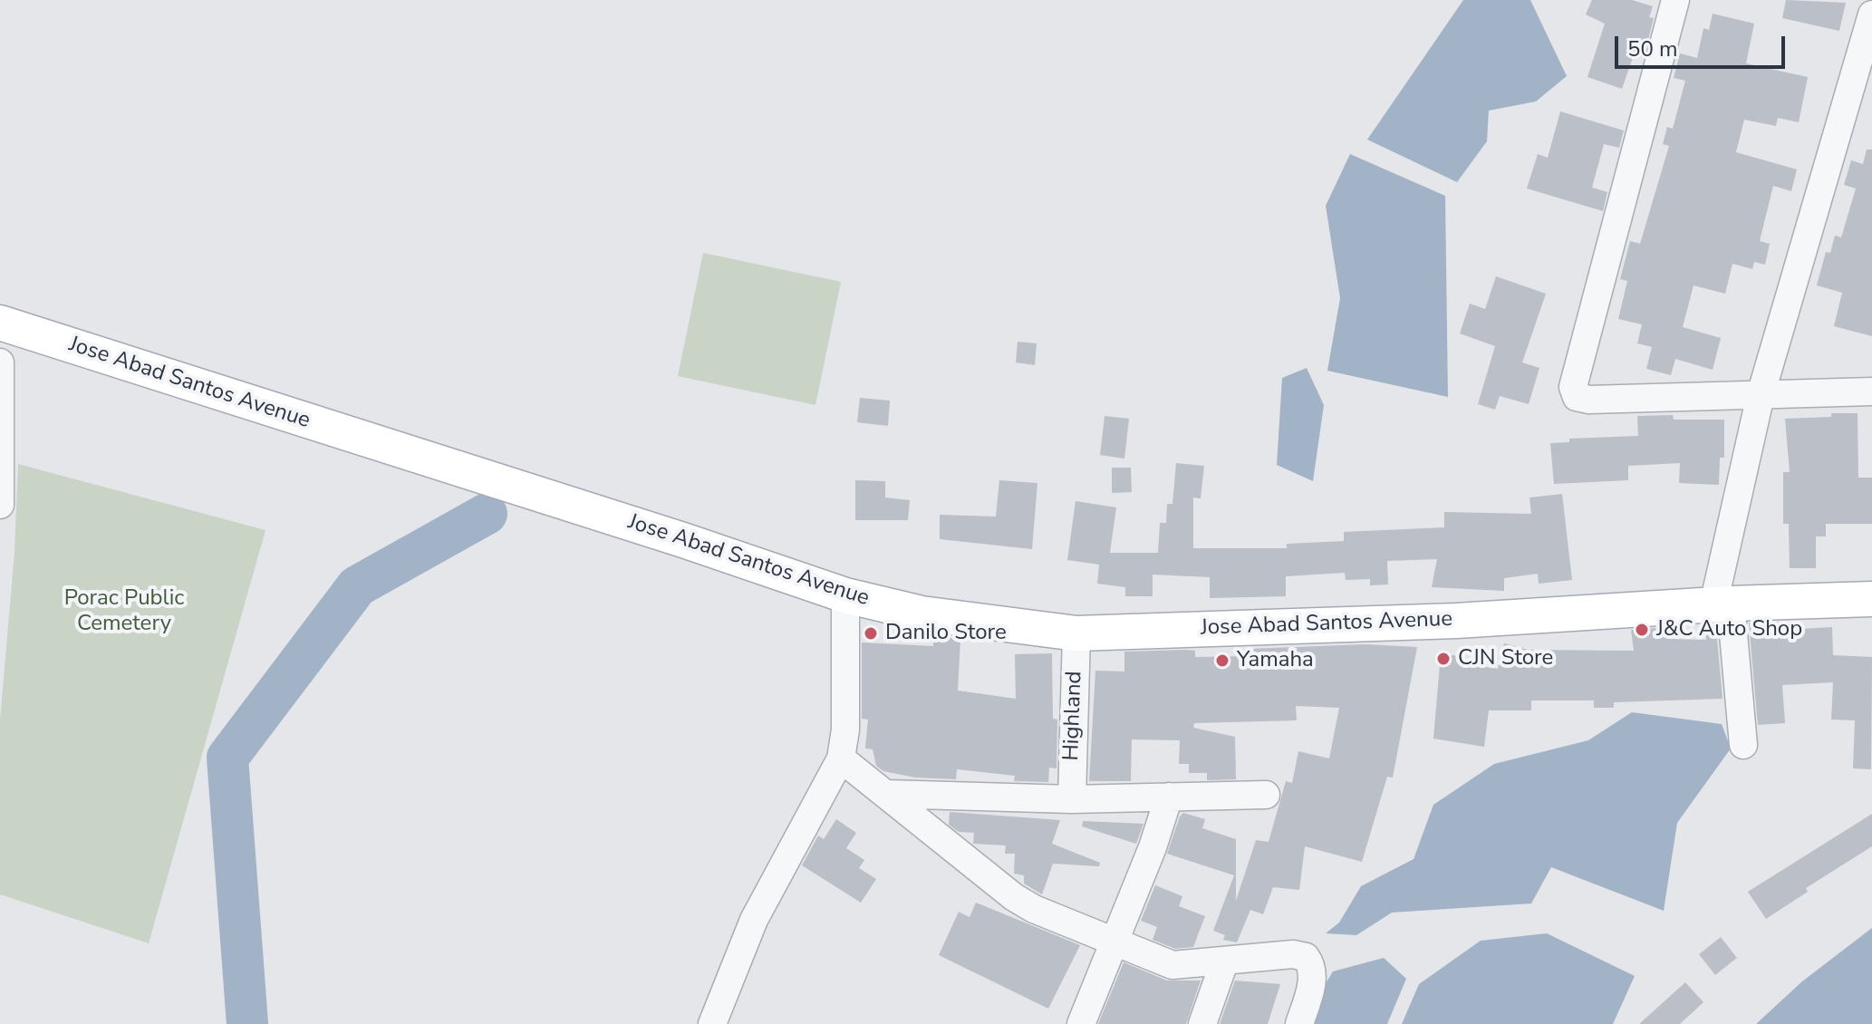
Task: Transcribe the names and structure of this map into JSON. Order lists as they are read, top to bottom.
{
  "streets": {
    "main road": ["Jose Abad Santos Avenue"],
    "street": ["Highland"]
  },
  "crossings": [
    ["Jose Abad Santos Avenue", "Highland"]
  ],
  "parks": ["Porac Public Cemetery"],
  "places": [
    "J&C Auto Shop",
    "Danilo Store",
    "CJN Store",
    "Yamaha"
  ],
  "scale_bar": "50 m"
}
